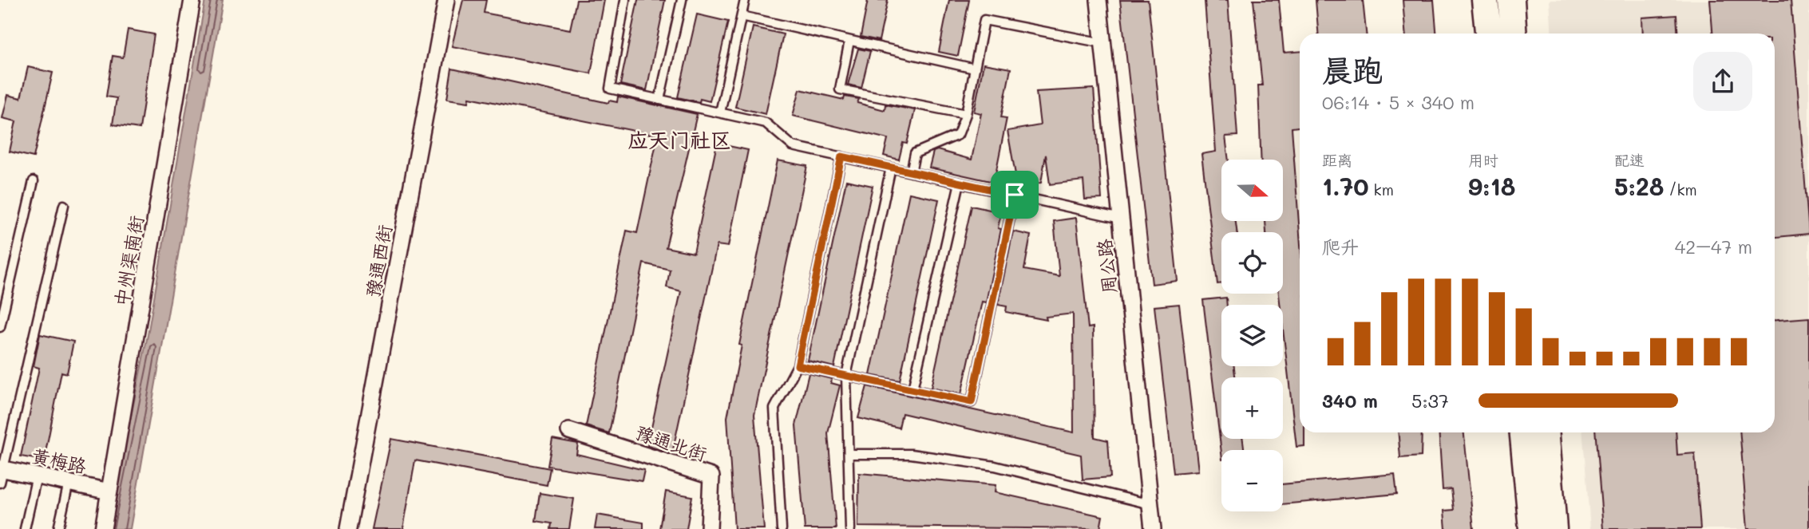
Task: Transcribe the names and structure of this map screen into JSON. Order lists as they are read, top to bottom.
{
  "streets": {
    "street": [
      "中州渠南街",
      "豫通西街",
      "周公路",
      "豫通北街",
      "黄梅路"
    ]
  },
  "crossings": [
    ["中州渠南街", "黄梅路"]
  ],
  "districts": ["应天门社区"],
  "north": "right",
  "page": {
    "heading": ["晨跑", "06:14 · 5 × 340 m"],
    "stats": [
      ["距离", "1.70 km"],
      ["用时", "9:18"],
      ["配速", "5:28 /km"]
    ],
    "map_buttons": ["+", "−"],
    "chart": ["爬升", "42–47 m"],
    "list": [
      {
        "name": "340 m",
        "note": "5:37"
      }
    ]
  }
}
